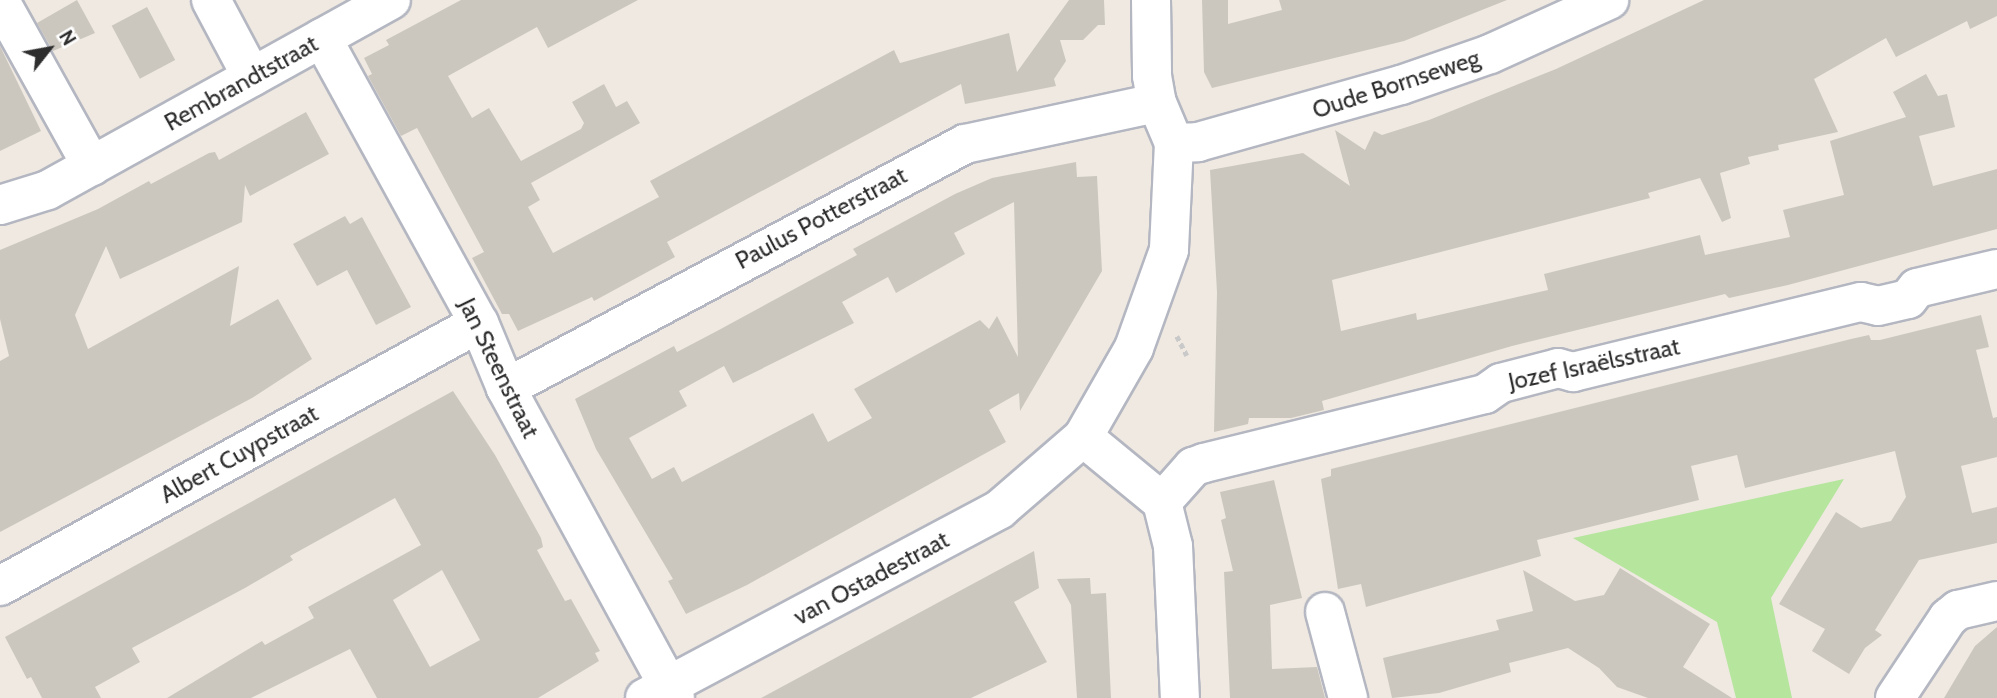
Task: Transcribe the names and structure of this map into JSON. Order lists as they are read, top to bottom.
{
  "streets": {
    "street": [
      "Rembrandtstraat",
      "Oude Bornseweg",
      "Paulus Potterstraat",
      "Jozef Israëlsstraat",
      "Jan Steenstraat",
      "Albert Cuypstraat",
      "van Ostadestraat"
    ]
  },
  "crossings": [
    ["Rembrandtstraat", "Jan Steenstraat"],
    ["Oude Bornseweg", "van Ostadestraat"],
    ["Paulus Potterstraat", "Jan Steenstraat"],
    ["Jan Steenstraat", "Albert Cuypstraat"],
    ["Jan Steenstraat", "van Ostadestraat"]
  ],
  "north": "top right"
}
